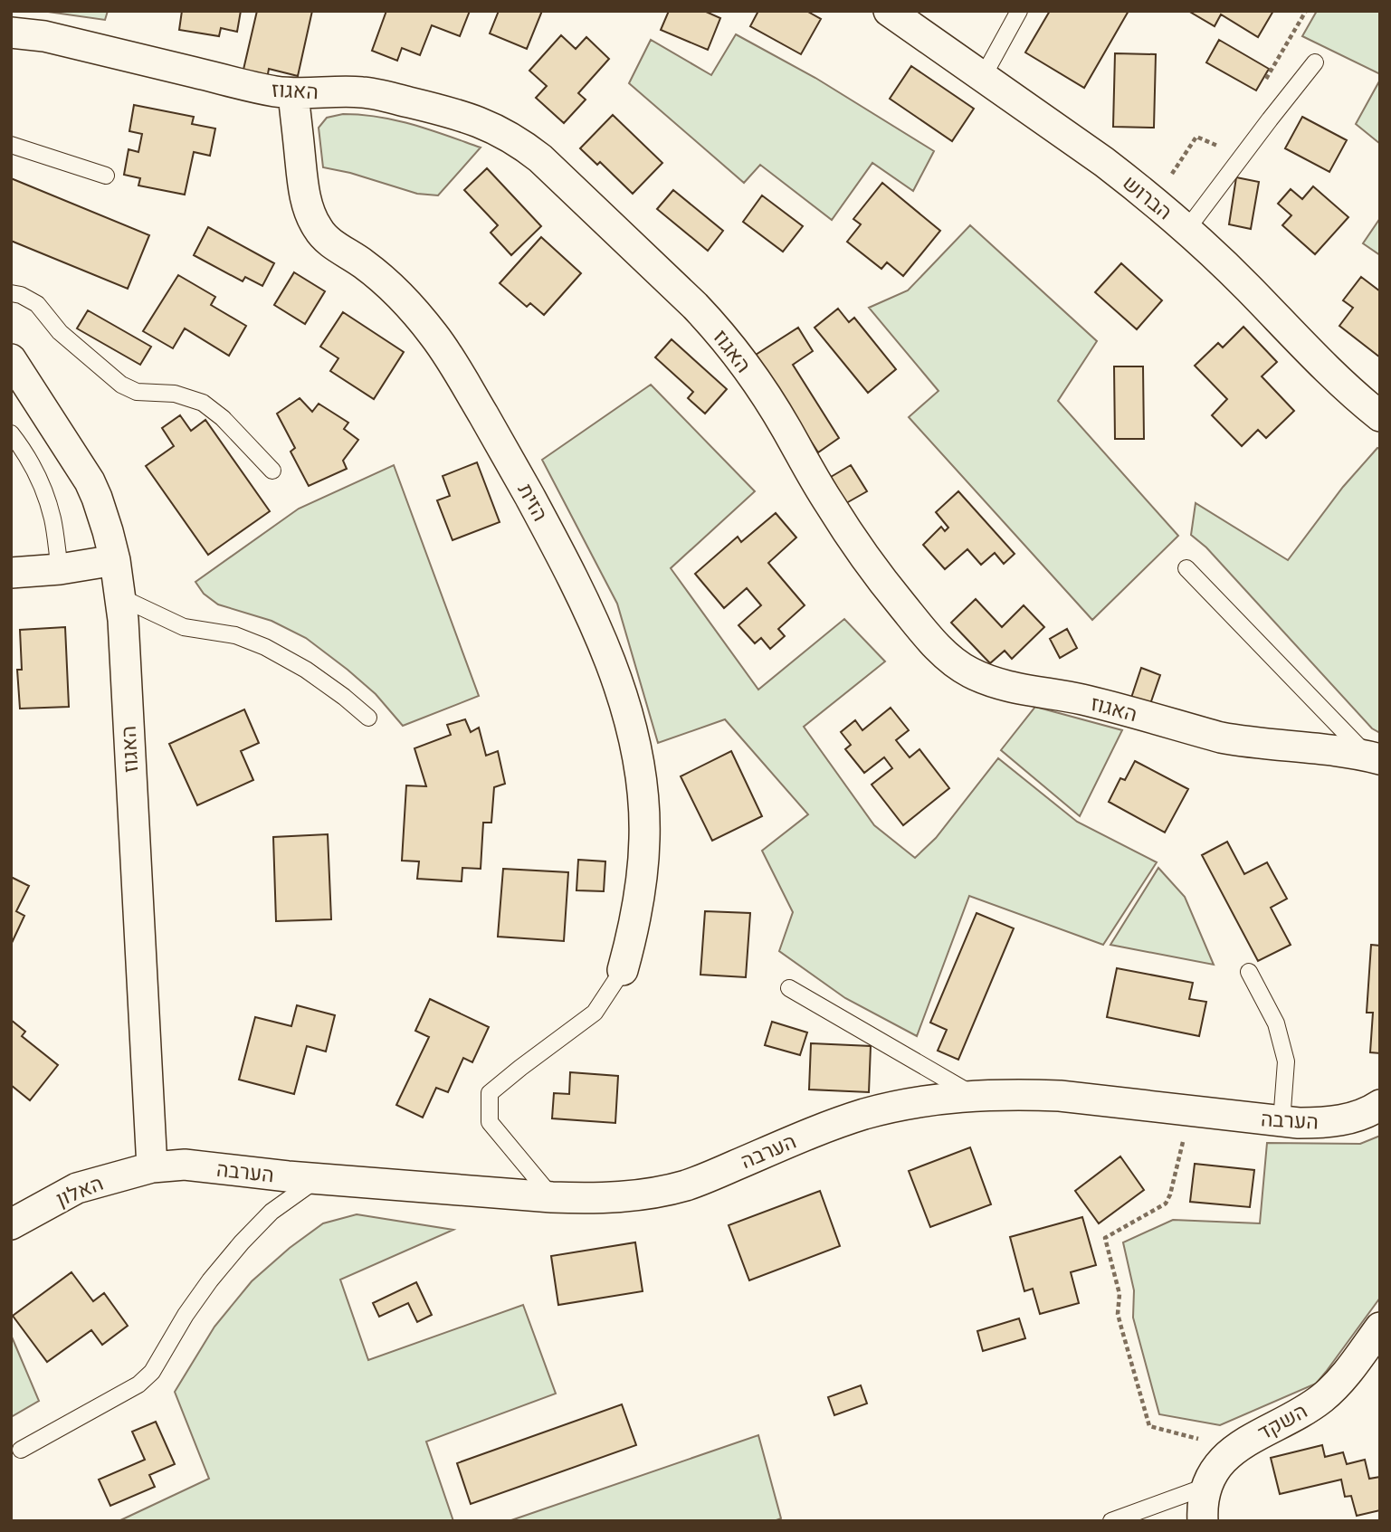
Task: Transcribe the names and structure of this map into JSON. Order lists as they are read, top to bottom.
{
  "streets": {
    "street": [
      "האגוז",
      "הברוש",
      "הזית",
      "הערבה",
      "האלון",
      "השקד"
    ]
  },
  "crossings": [
    ["האגוז", "הזית"],
    ["האגוז", "הערבה"],
    ["האגוז", "האלון"],
    ["הערבה", "האלון"]
  ]
}
